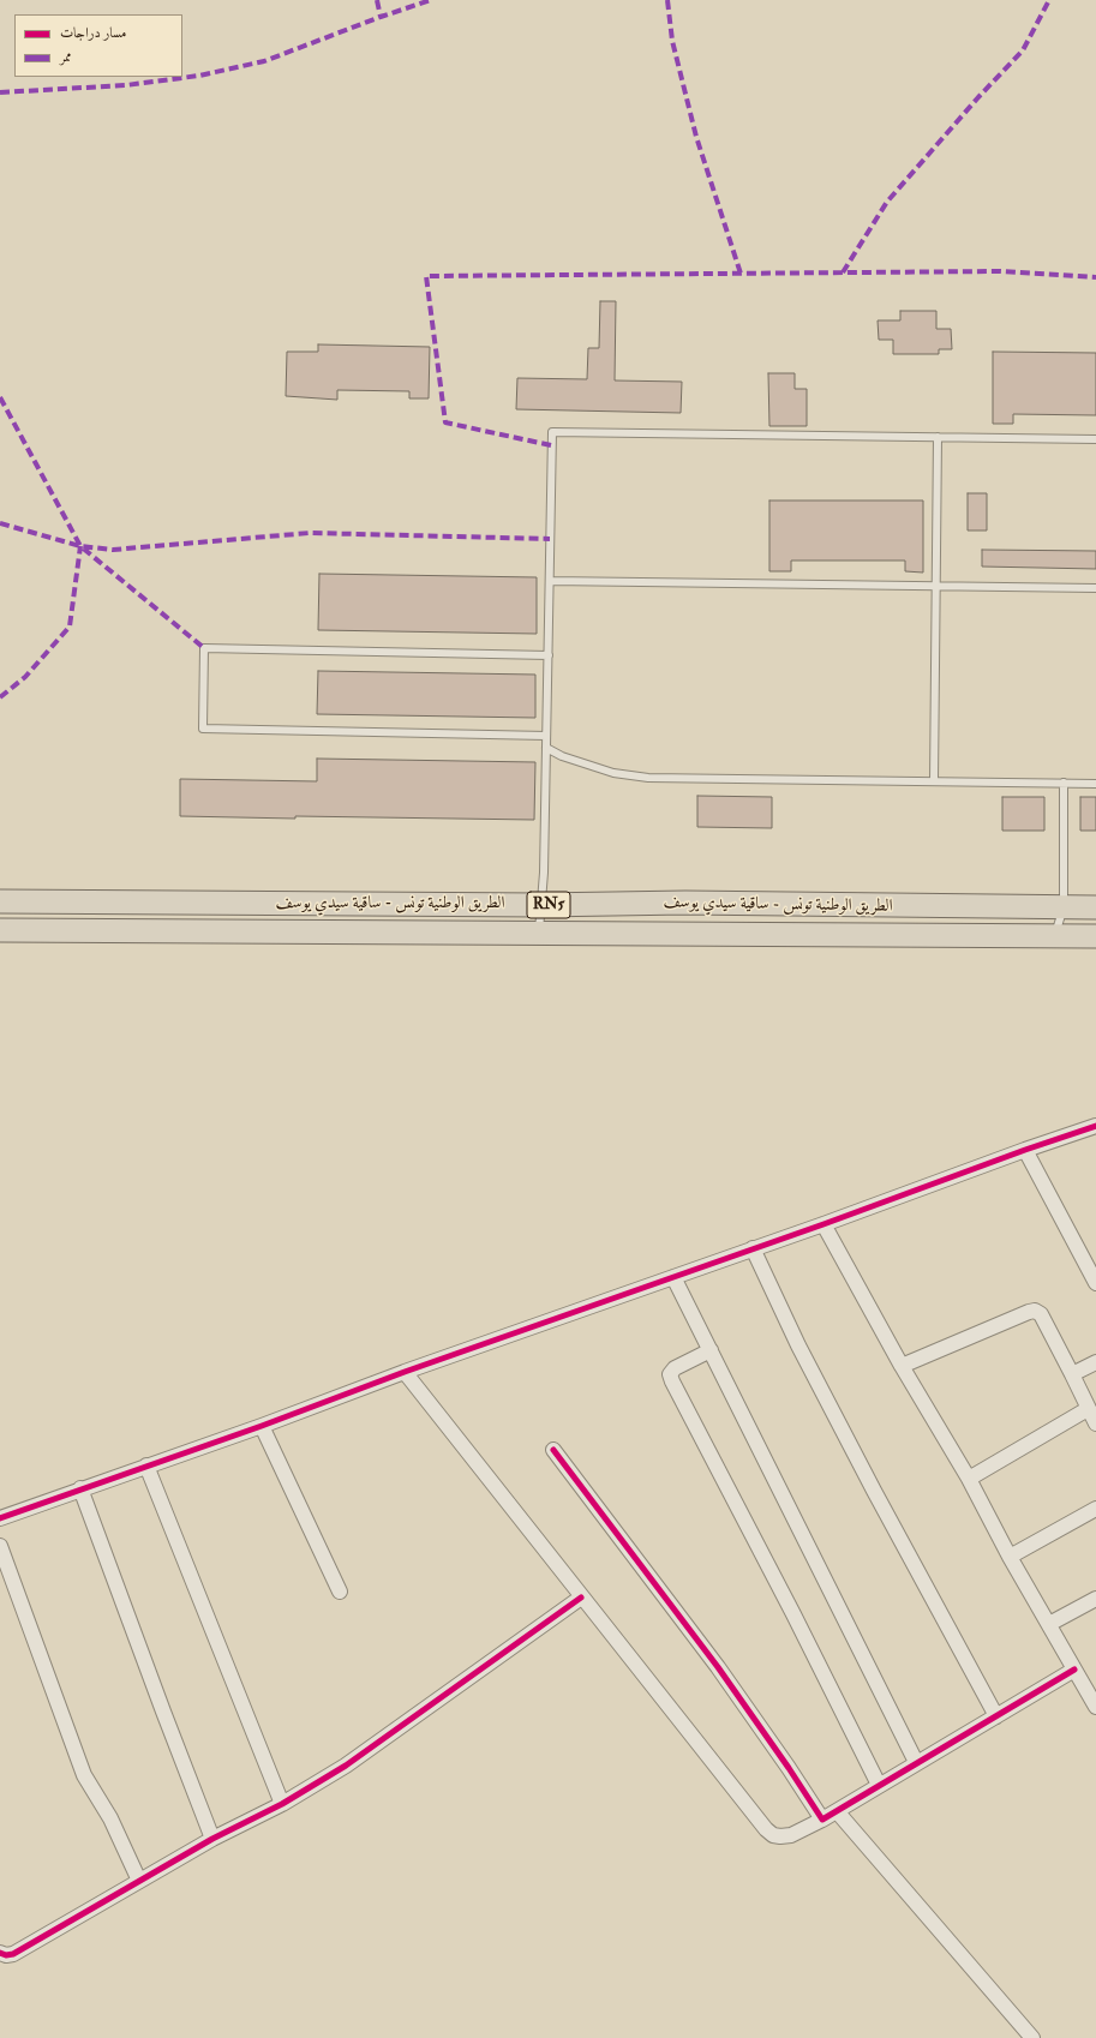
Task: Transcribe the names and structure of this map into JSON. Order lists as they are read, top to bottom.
{
  "streets": {
    "main road": ["الطريق الوطنية تونس - ساقية سيدي يوسف", "RN5"]
  },
  "legend": ["مسار دراجات", "ممر"]
}
